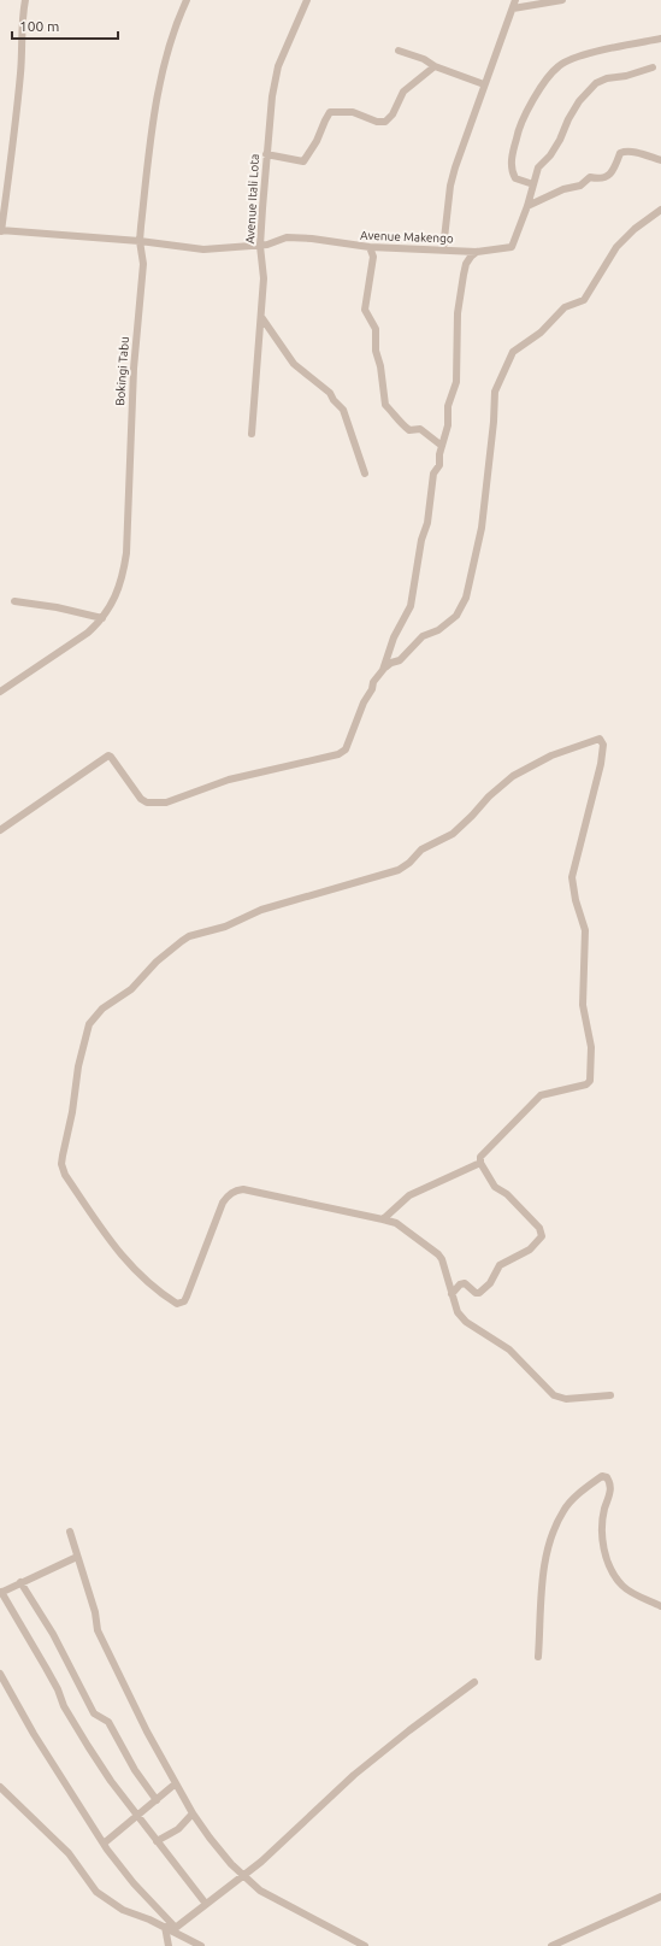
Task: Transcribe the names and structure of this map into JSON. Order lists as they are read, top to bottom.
{
  "streets": {
    "street": ["Avenue Itali Lota", "Avenue Makengo", "Bokingi Tabu"]
  },
  "crossings": [
    ["Avenue Itali Lota", "Avenue Makengo"],
    ["Avenue Makengo", "Bokingi Tabu"]
  ],
  "scale_bar": "100 m"
}
